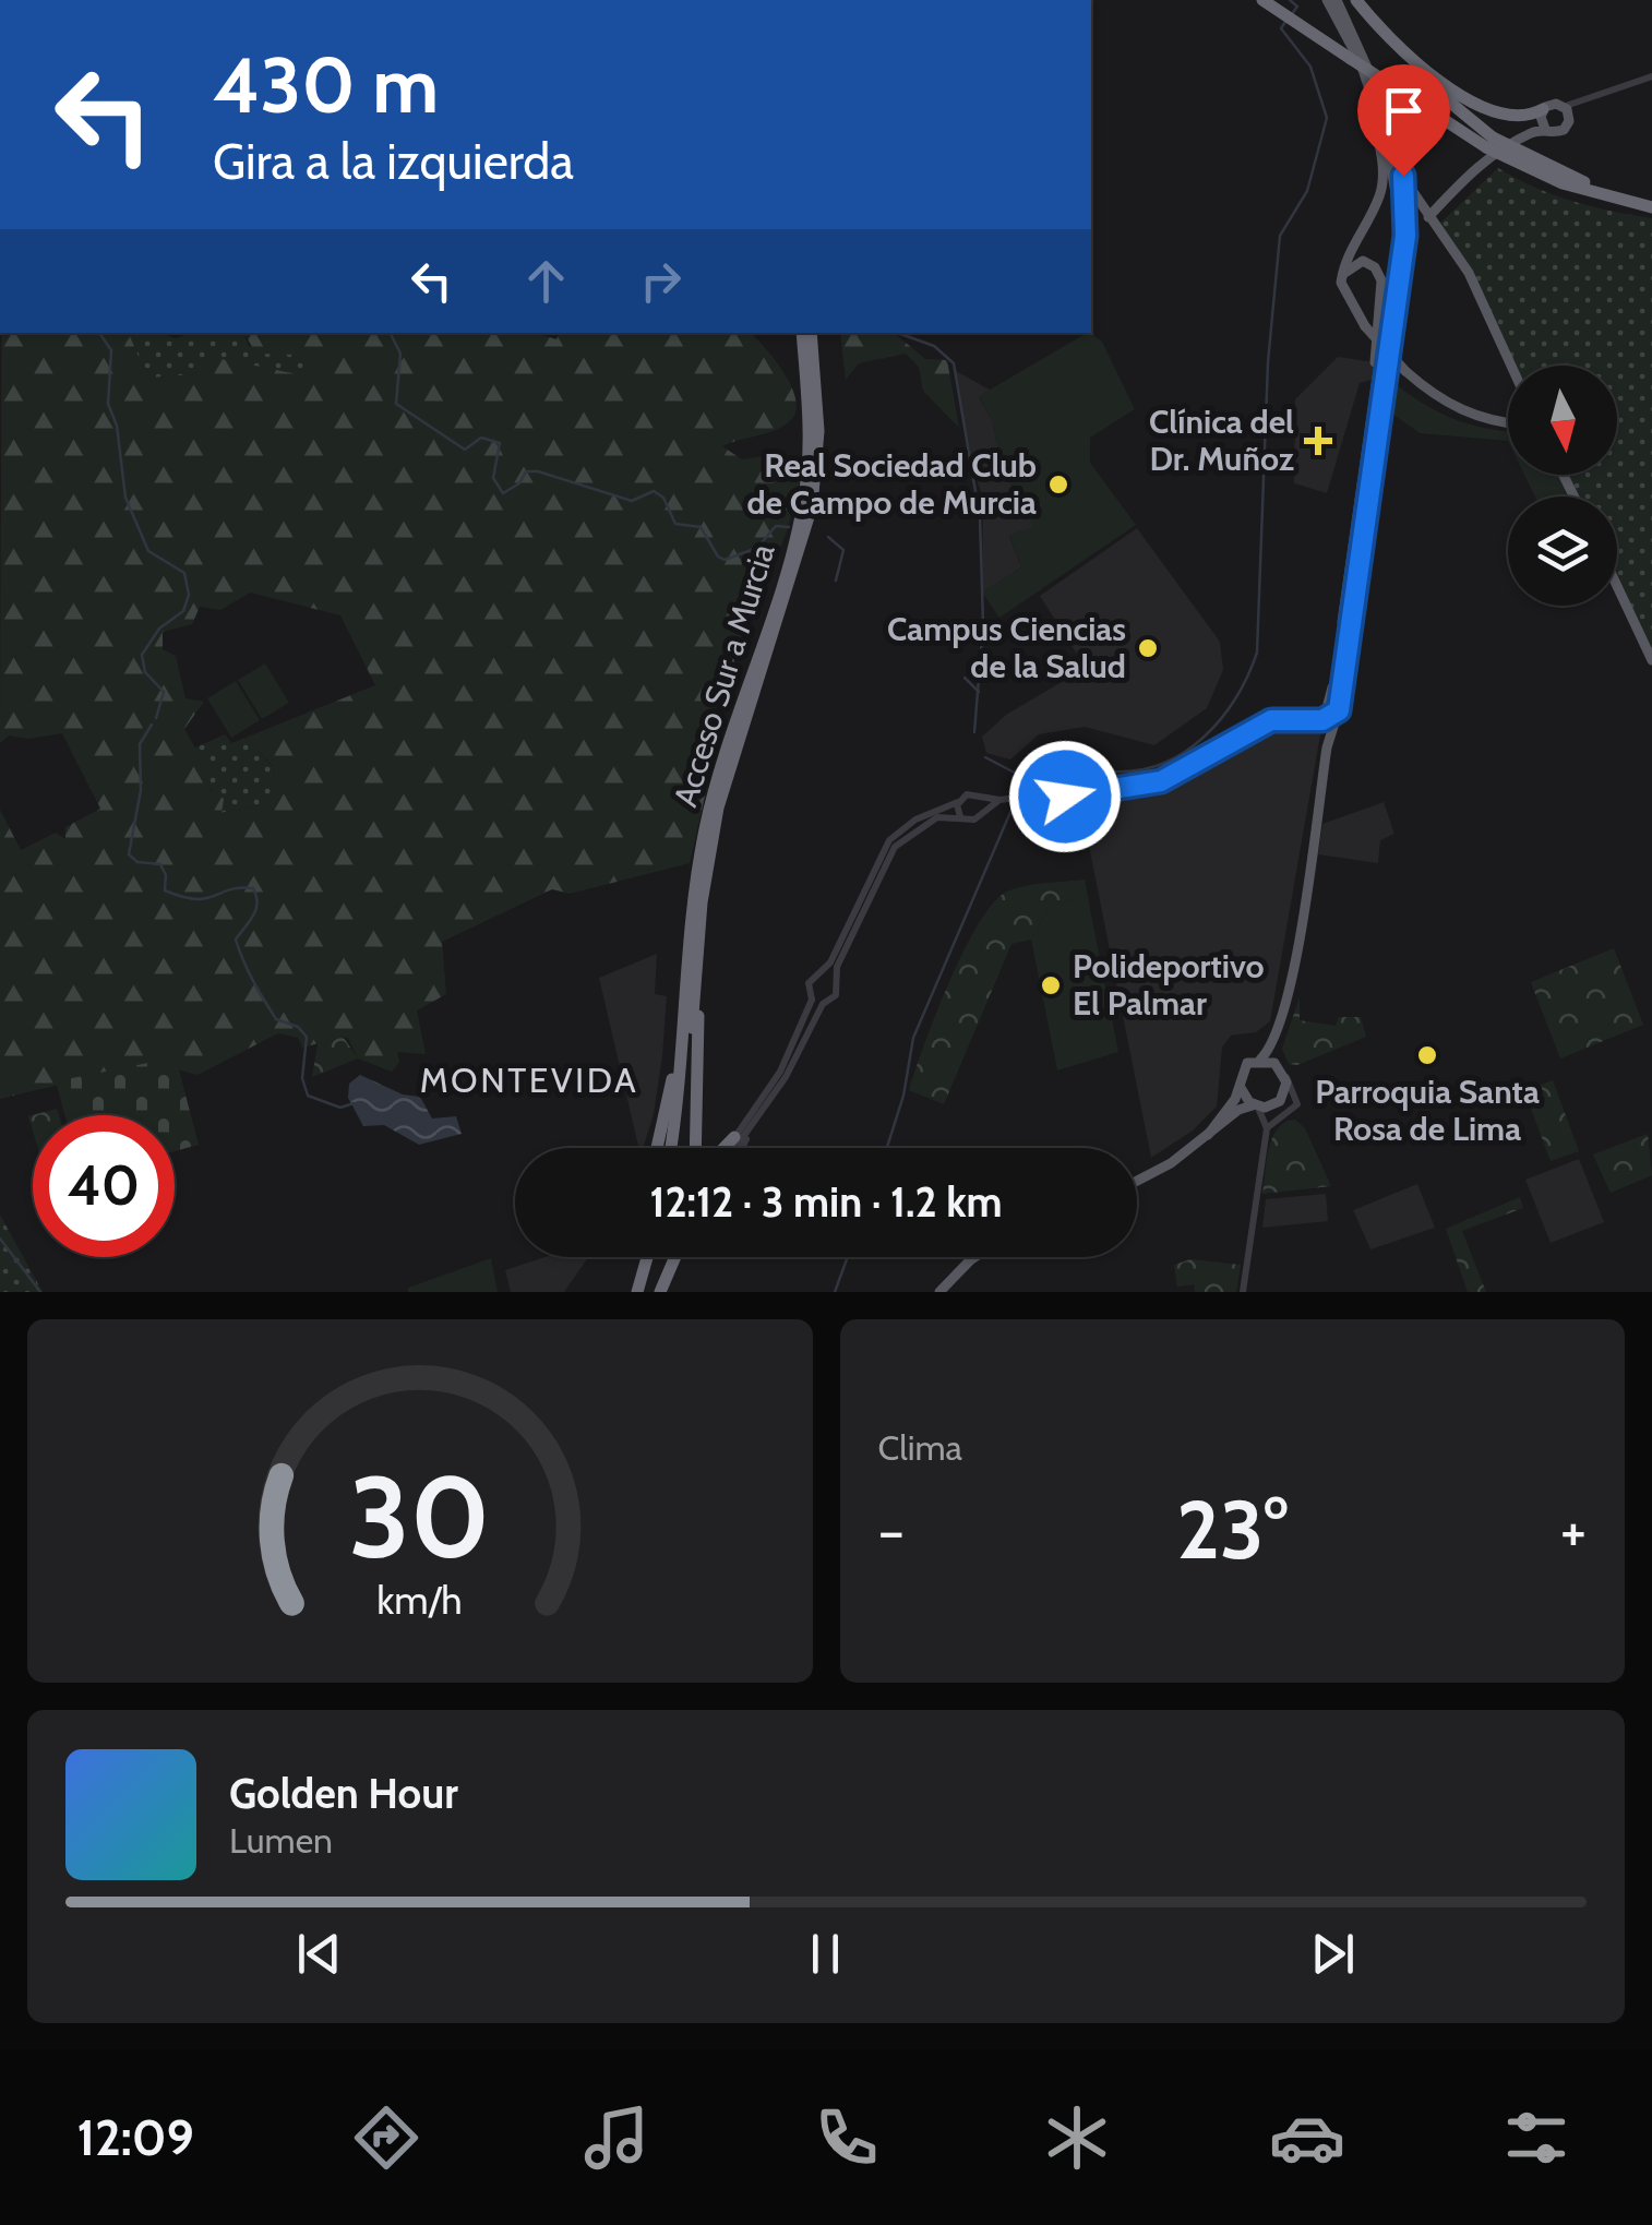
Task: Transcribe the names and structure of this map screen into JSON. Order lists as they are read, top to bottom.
{
  "streets": {
    "highway": ["Acceso Sur a Murcia"]
  },
  "districts": ["MONTEVIDA"],
  "places": {
    "health": ["Clínica del Dr. Muñoz"],
    "other": [
      "Real Sociedad Club de Campo de Murcia",
      "Campus Ciencias de la Salud",
      "Polideportivo El Palmar",
      "Parroquia Santa Rosa de Lima"
    ]
  },
  "north": "bottom",
  "page": {
    "turn": ["430 m", "Gira a la izquierda"],
    "limit": "40",
    "trip": "12:12 · 3 min · 1.2 km",
    "tile": "Clima",
    "heat": ["−", "23°", "+"],
    "song": ["Golden Hour", "Lumen"],
    "tabs": "12:09",
    "gauge": ["30", "km/h"]
  }
}
